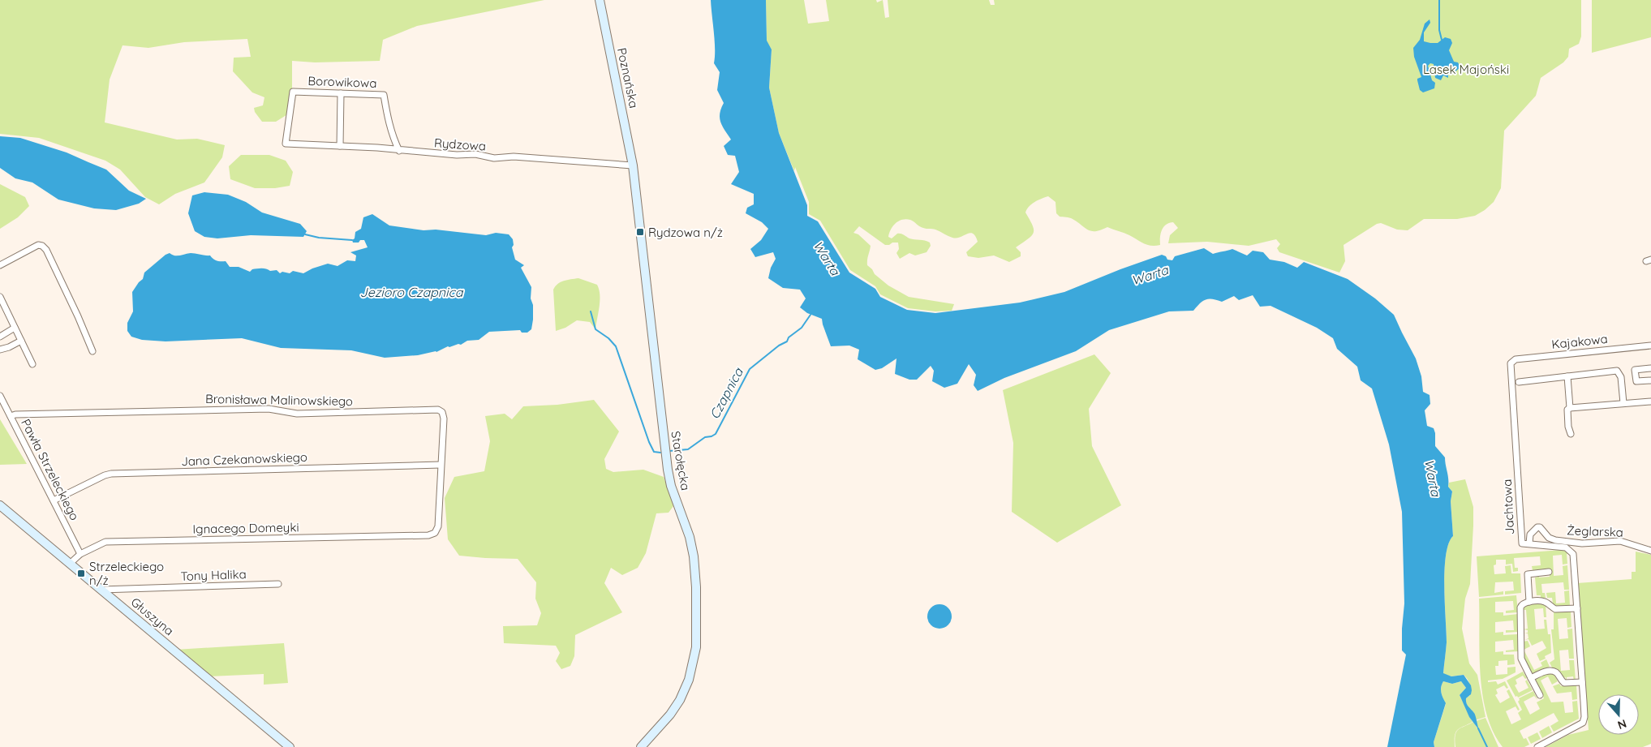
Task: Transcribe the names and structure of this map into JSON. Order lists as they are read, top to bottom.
{
  "streets": {
    "street": [
      "Poznańska",
      "Borowikowa",
      "Rydzowa",
      "Kajakowa",
      "Bronisława Malinowskiego",
      "Jana Czekanowskiego",
      "Starołęcka",
      "Pawła Strzeleckiego",
      "Jachtowa",
      "Ignacego Domeyki",
      "Żeglarska",
      "Tony Halika",
      "Głuszyna"
    ]
  },
  "crossings": [
    ["Poznańska", "Rydzowa"],
    ["Poznańska", "Starołęcka"],
    ["Borowikowa", "Rydzowa"],
    ["Rydzowa", "Starołęcka"],
    ["Kajakowa", "Jachtowa"],
    ["Bronisława Malinowskiego", "Jana Czekanowskiego"],
    ["Bronisława Malinowskiego", "Pawła Strzeleckiego"],
    ["Bronisława Malinowskiego", "Ignacego Domeyki"],
    ["Jana Czekanowskiego", "Pawła Strzeleckiego"],
    ["Pawła Strzeleckiego", "Ignacego Domeyki"],
    ["Jachtowa", "Żeglarska"],
    ["Ignacego Domeyki", "Głuszyna"],
    ["Tony Halika", "Głuszyna"]
  ],
  "water": ["Warta", "Jezioro Czapnica", "Czapnica"],
  "parks": ["Lasek Majoński"],
  "places": {
    "transit": ["Rydzowa n/ż", "Strzeleckiego n/ż"]
  },
  "north": "bottom"
}
